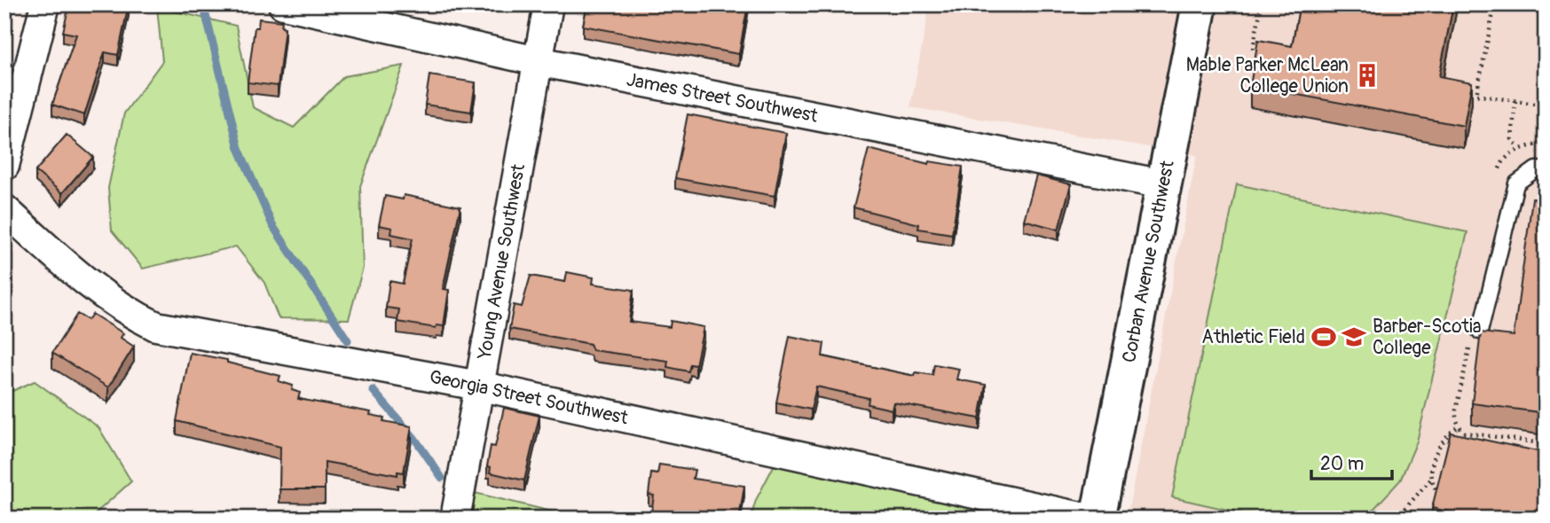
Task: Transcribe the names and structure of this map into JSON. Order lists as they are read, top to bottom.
{
  "streets": {
    "street": [
      "James Street Southwest",
      "Young Avenue Southwest",
      "Corban Avenue Southwest",
      "Georgia Street Southwest"
    ]
  },
  "crossings": [
    ["James Street Southwest", "Young Avenue Southwest"],
    ["James Street Southwest", "Corban Avenue Southwest"],
    ["Young Avenue Southwest", "Georgia Street Southwest"]
  ],
  "places": {
    "building": ["Mable Parker McLean College Union"],
    "sports": ["Athletic Field"],
    "school or university": ["Barber-Scotia College"]
  },
  "scale_bar": "20 m"
}
